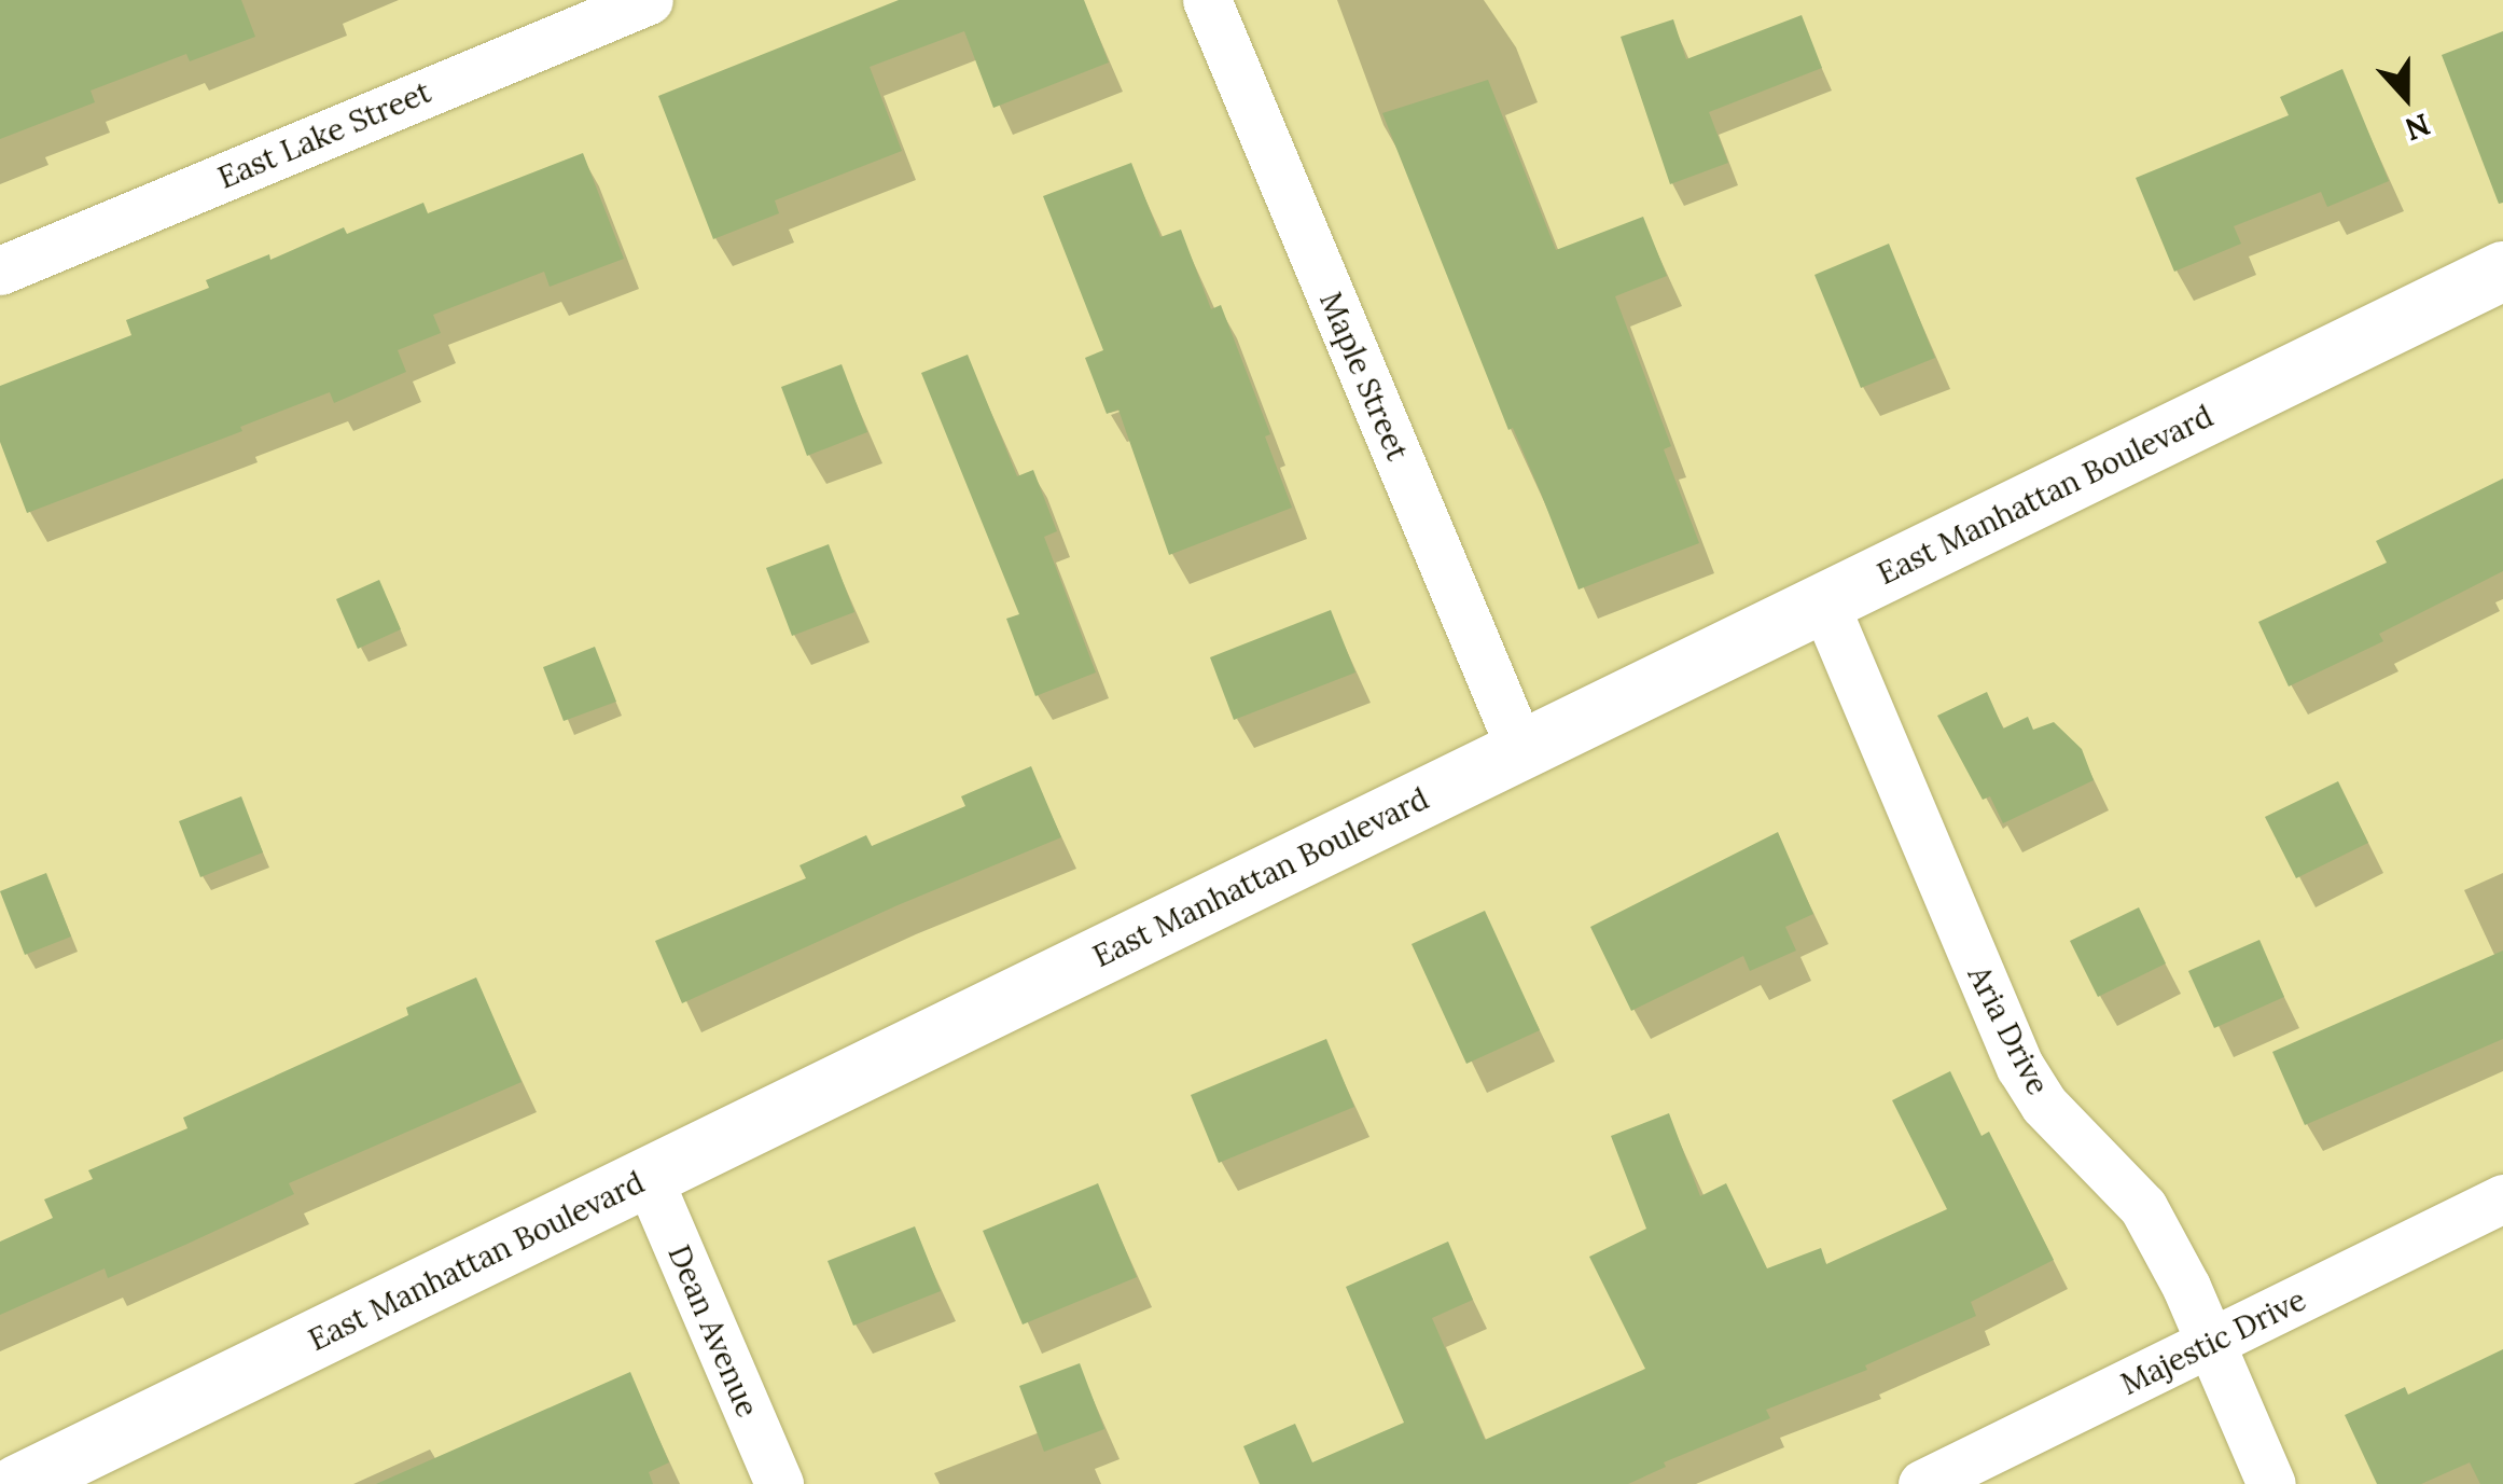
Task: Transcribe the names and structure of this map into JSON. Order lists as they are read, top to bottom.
{
  "streets": {
    "main road": ["East Manhattan Boulevard"],
    "street": [
      "East Lake Street",
      "Maple Street",
      "Aria Drive",
      "Dean Avenue",
      "Majestic Drive"
    ]
  },
  "crossings": [
    ["Maple Street", "East Manhattan Boulevard"],
    ["East Manhattan Boulevard", "Aria Drive"],
    ["East Manhattan Boulevard", "Dean Avenue"],
    ["Aria Drive", "Majestic Drive"]
  ],
  "north": "bottom"
}
